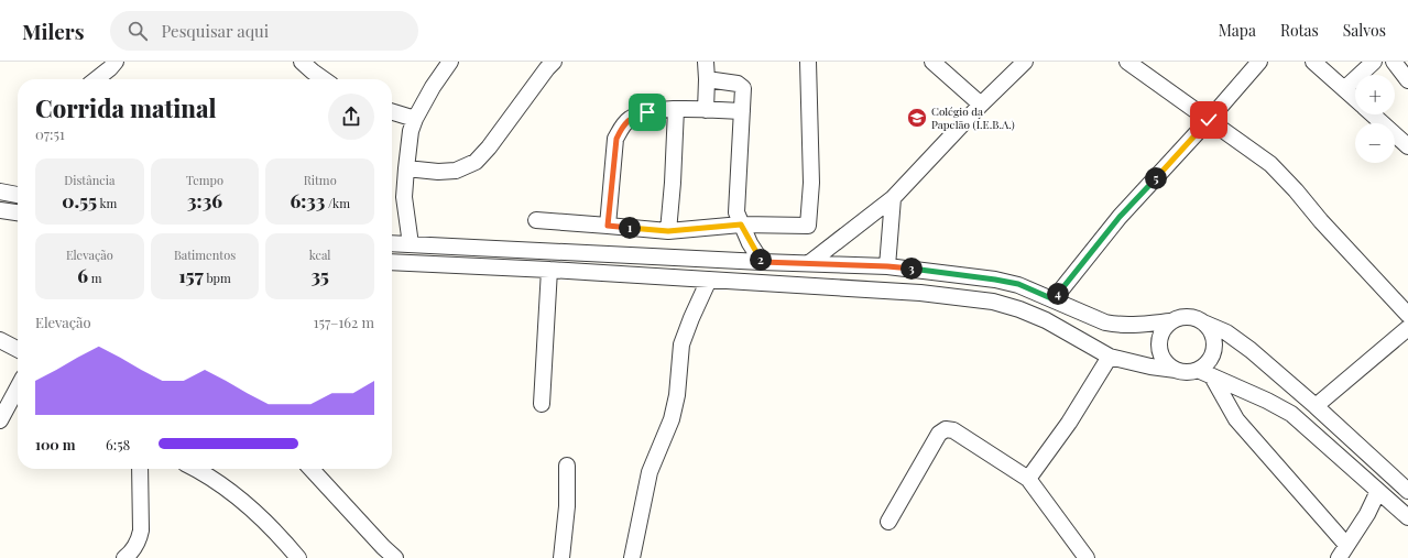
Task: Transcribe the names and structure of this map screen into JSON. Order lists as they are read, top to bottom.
{
  "places": {
    "school or university": ["Colégio da Papelão (I.E.B.A.)"]
  },
  "page": {
    "header": "Milers",
    "search": "Pesquisar aqui",
    "nav": ["Mapa", "Rotas", "Salvos"],
    "map_buttons": ["+", "−"],
    "heading": ["Corrida matinal", "07:51"],
    "stats": [
      ["Distância", "0.55 km"],
      ["Tempo", "3:36"],
      ["Ritmo", "6:33 /km"],
      ["Elevação", "6 m"],
      ["Batimentos", "157 bpm"],
      ["kcal", "35"]
    ],
    "pins": [
      "5",
      "1",
      "2",
      "3",
      "4"
    ],
    "chart": ["Elevação", "157–162 m"],
    "list": [
      {
        "name": "100 m",
        "note": "6:58"
      }
    ]
  }
}
